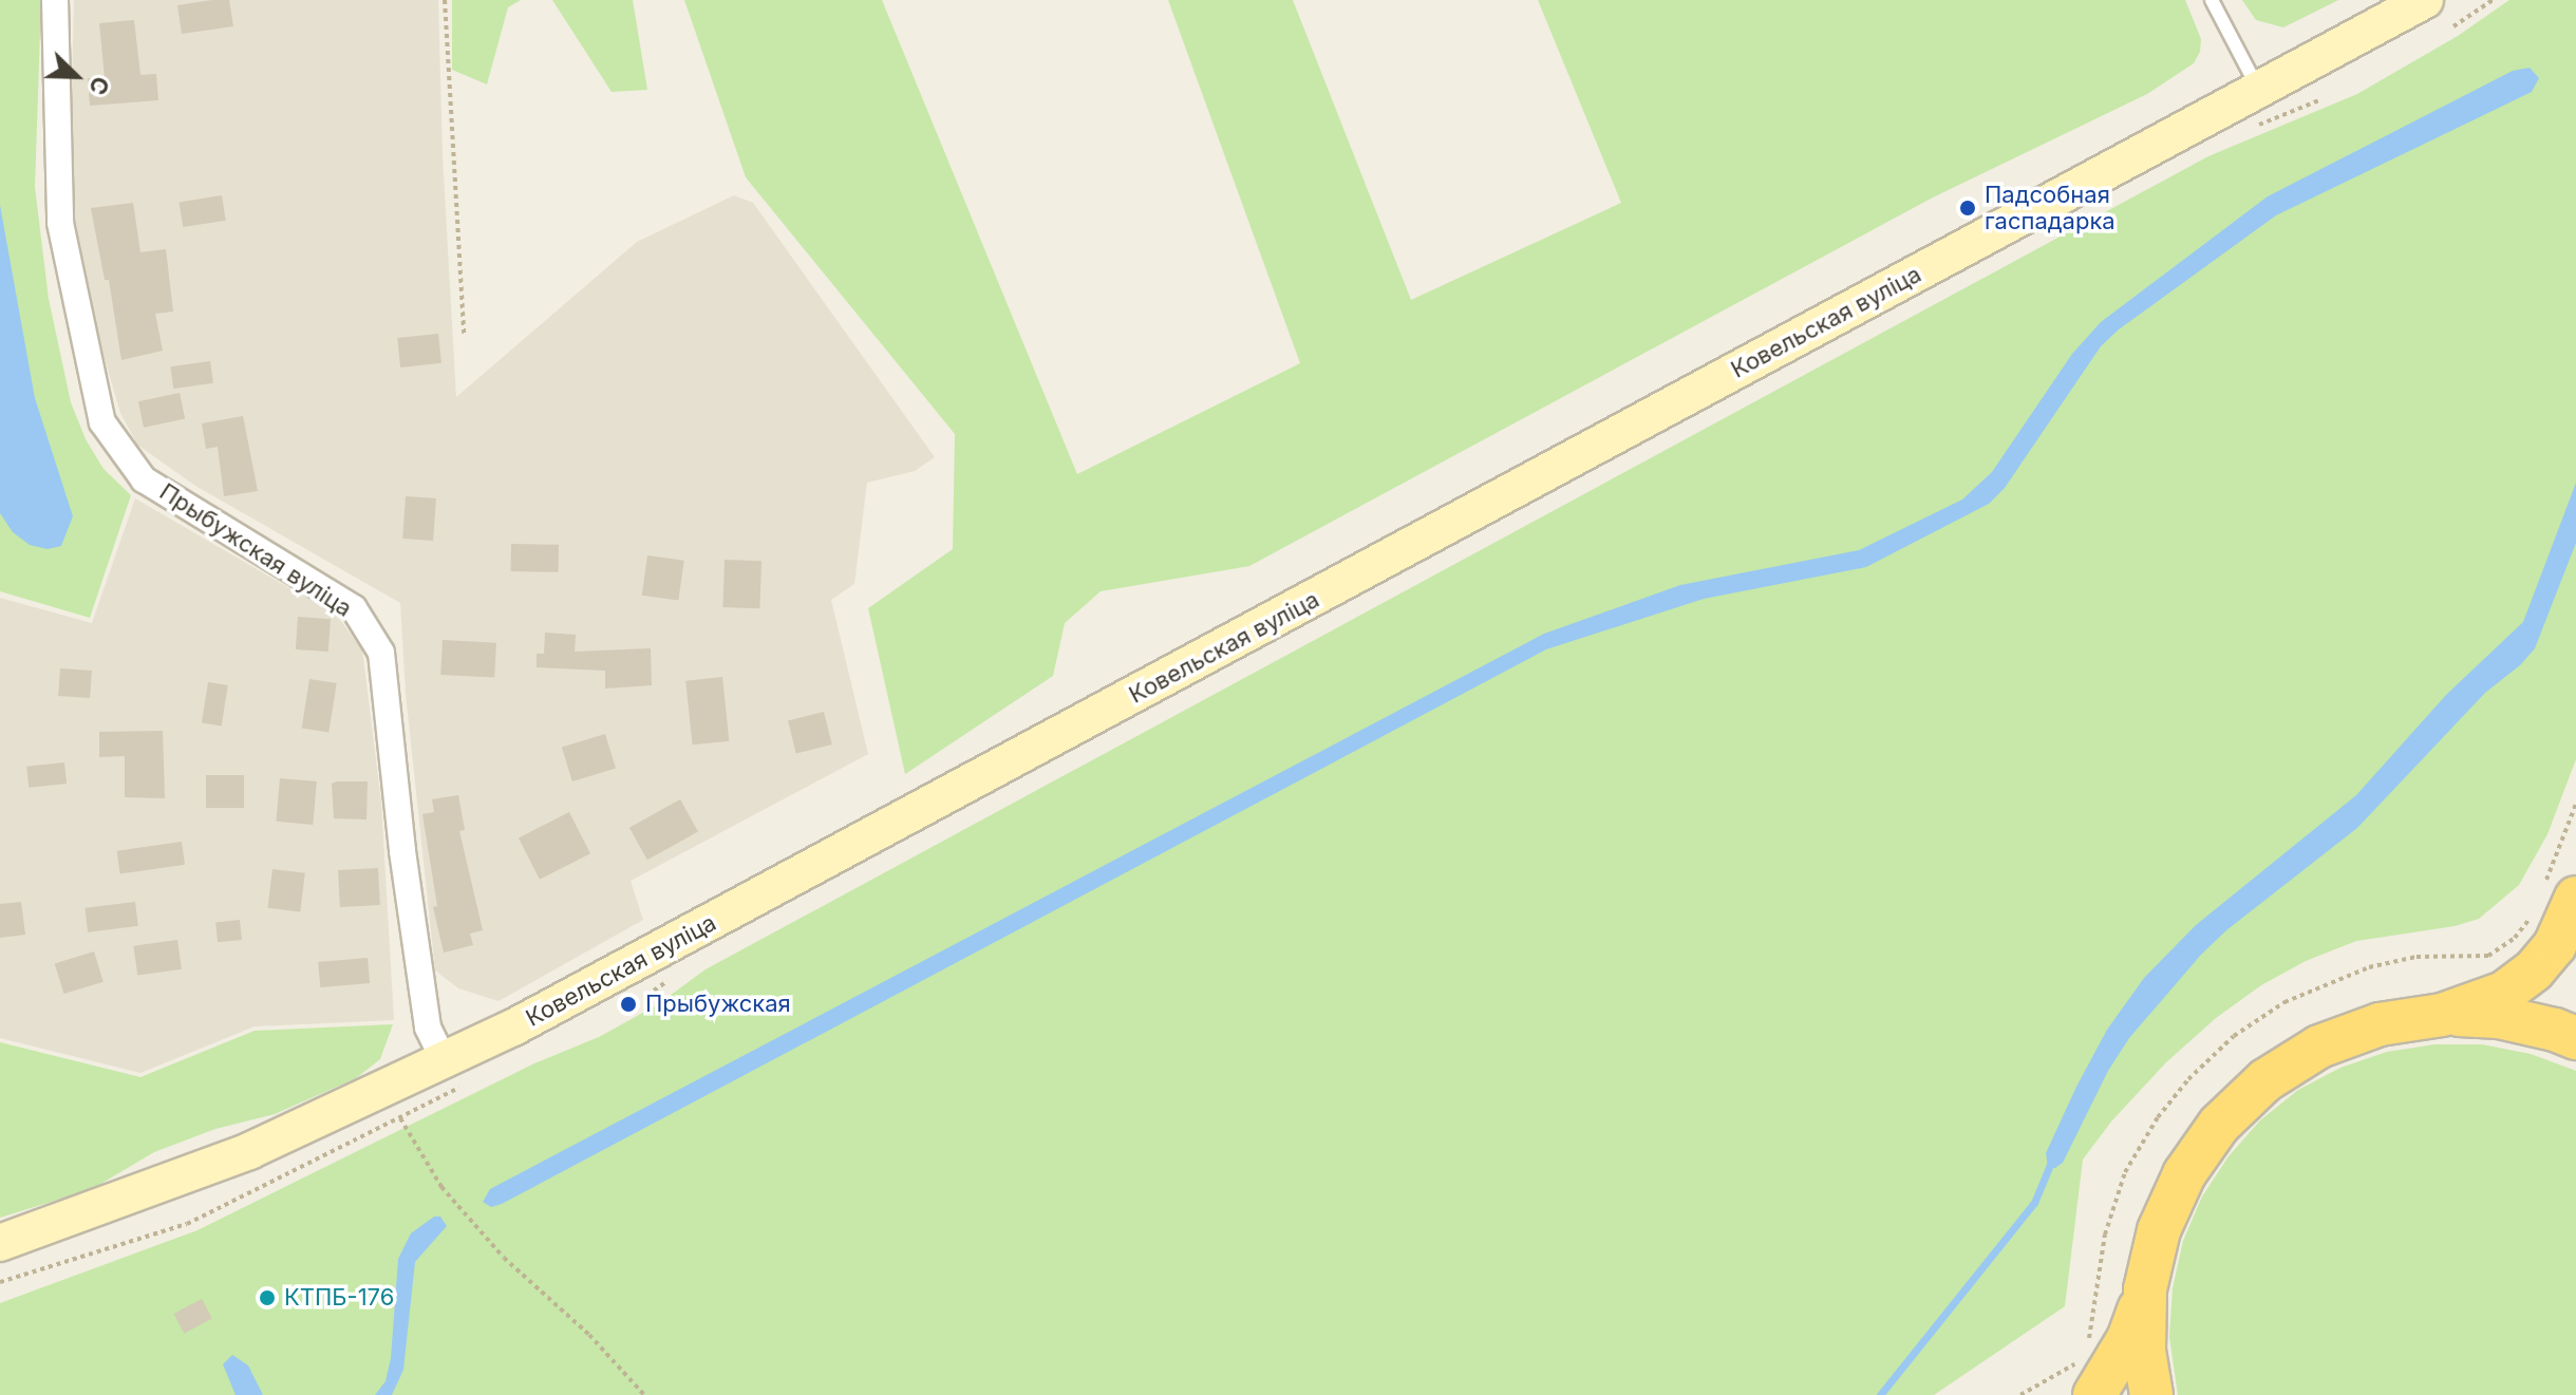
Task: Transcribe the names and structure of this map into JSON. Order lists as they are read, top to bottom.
{
  "streets": {
    "main road": ["Ковельская вуліца"],
    "street": ["Прыбужская вуліца"]
  },
  "crossings": [
    ["Ковельская вуліца", "Прыбужская вуліца"]
  ],
  "places": ["Падсобная гаспадарка", "Прыбужская", "КТПБ-176"],
  "north": "bottom right"
}
